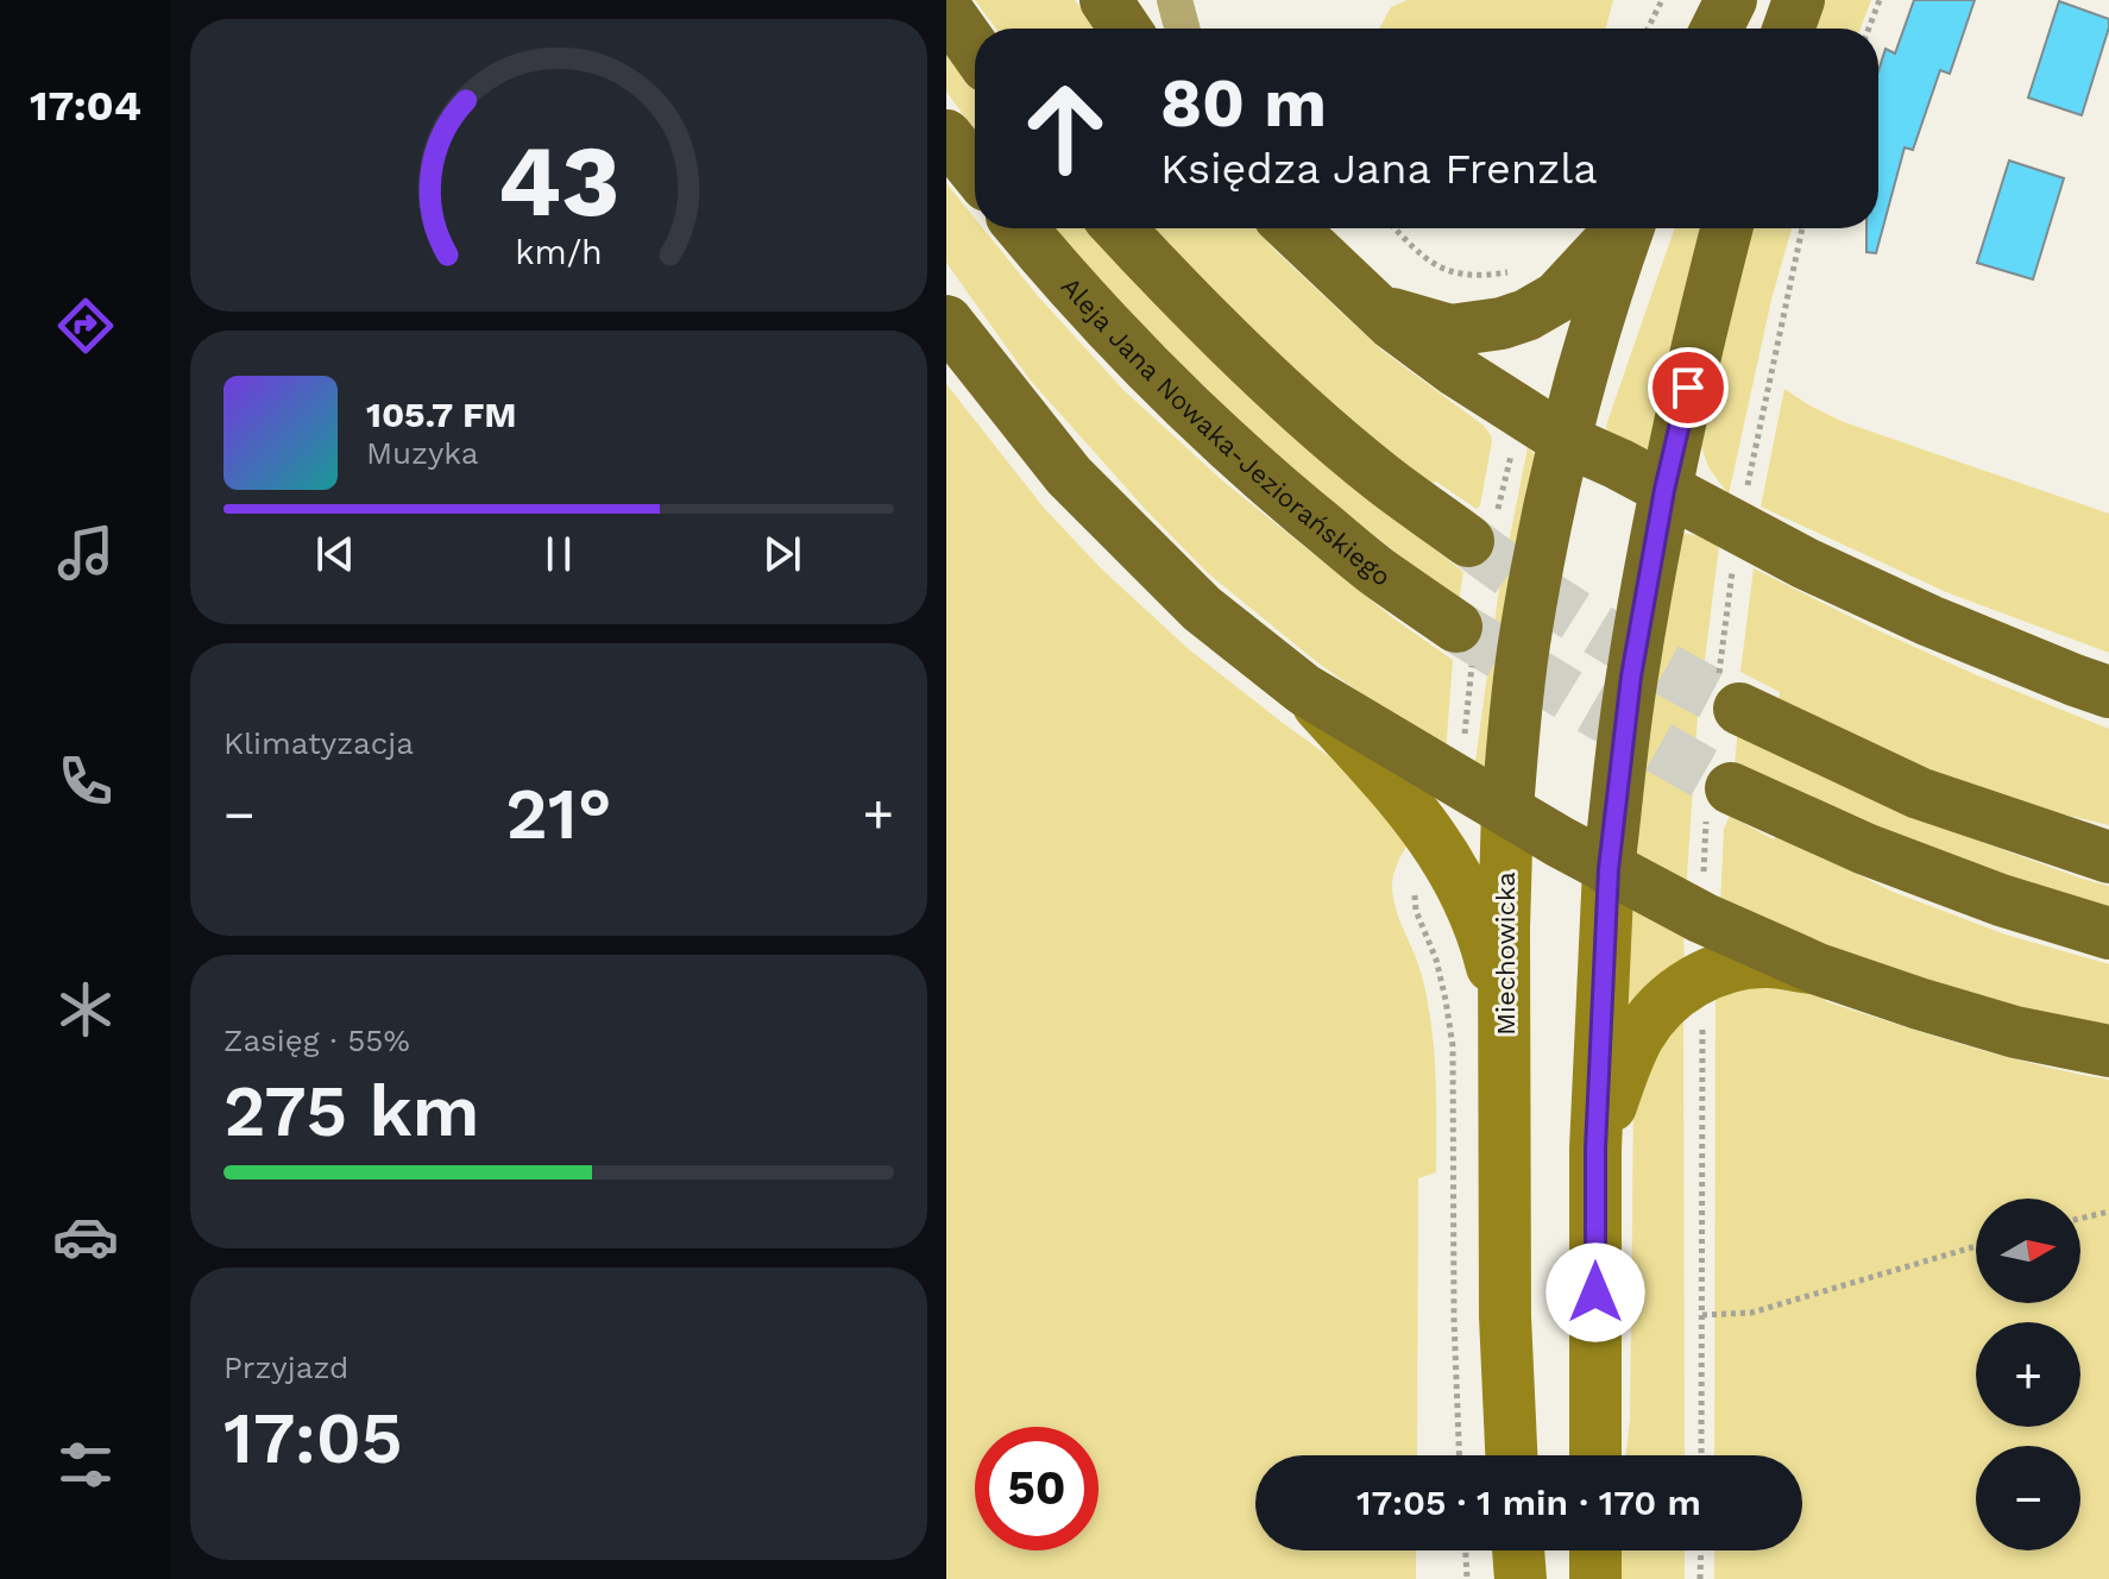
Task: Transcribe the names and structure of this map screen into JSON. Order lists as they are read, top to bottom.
{
  "streets": {
    "main road": ["Aleja Jana Nowaka-Jeziorańskiego", "Miechowicka"]
  },
  "north": "right",
  "page": {
    "tabs": "17:04",
    "turn": ["80 m", "Księdza Jana Frenzla"],
    "song": ["105.7 FM", "Muzyka"],
    "tile": [
      "Klimatyzacja",
      ["Zasięg · 55%", "275 km"],
      ["Przyjazd", "17:05"]
    ],
    "heat": ["−", "21°", "+"],
    "map_buttons": ["+", "−"],
    "limit": "50",
    "trip": "17:05 · 1 min · 170 m",
    "gauge": ["43", "km/h"]
  }
}
